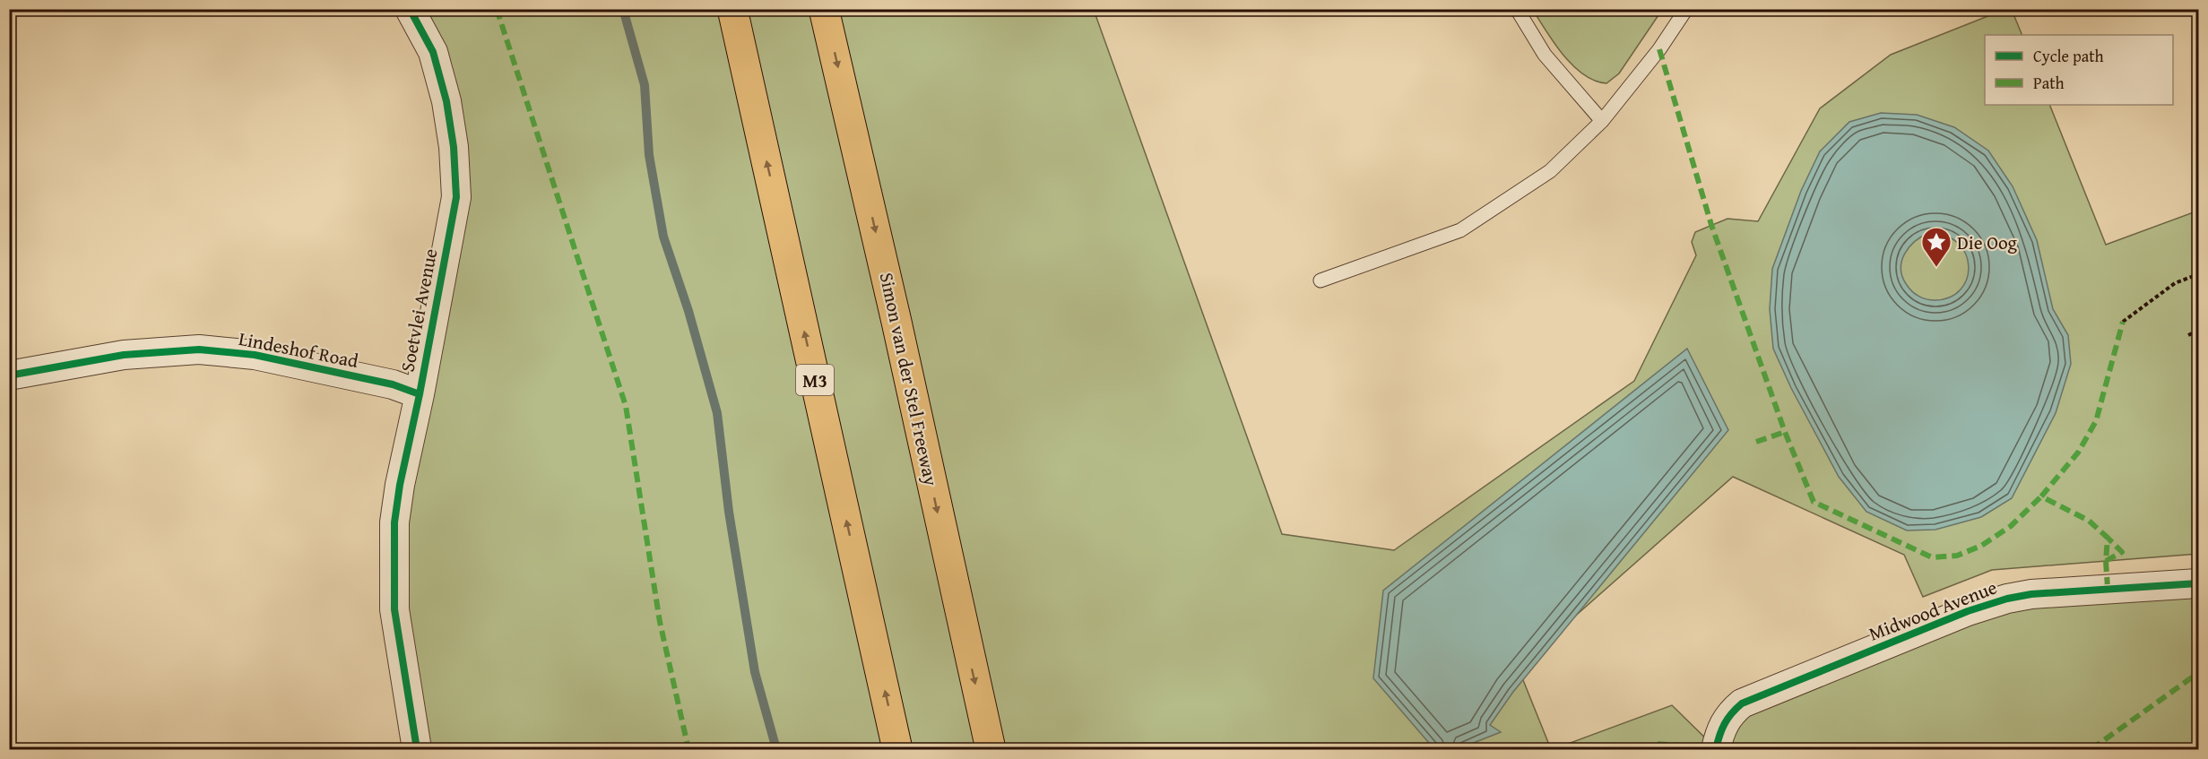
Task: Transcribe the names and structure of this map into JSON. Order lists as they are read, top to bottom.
{
  "streets": {
    "highway": ["Simon van der Stel Freeway", "M3"],
    "street": ["Soetvlei Avenue", "Lindeshof Road", "Midwood Avenue"]
  },
  "crossings": [
    ["Soetvlei Avenue", "Lindeshof Road"]
  ],
  "places": {
    "place": ["Die Oog"]
  },
  "legend": ["Cycle path", "Path"]
}
